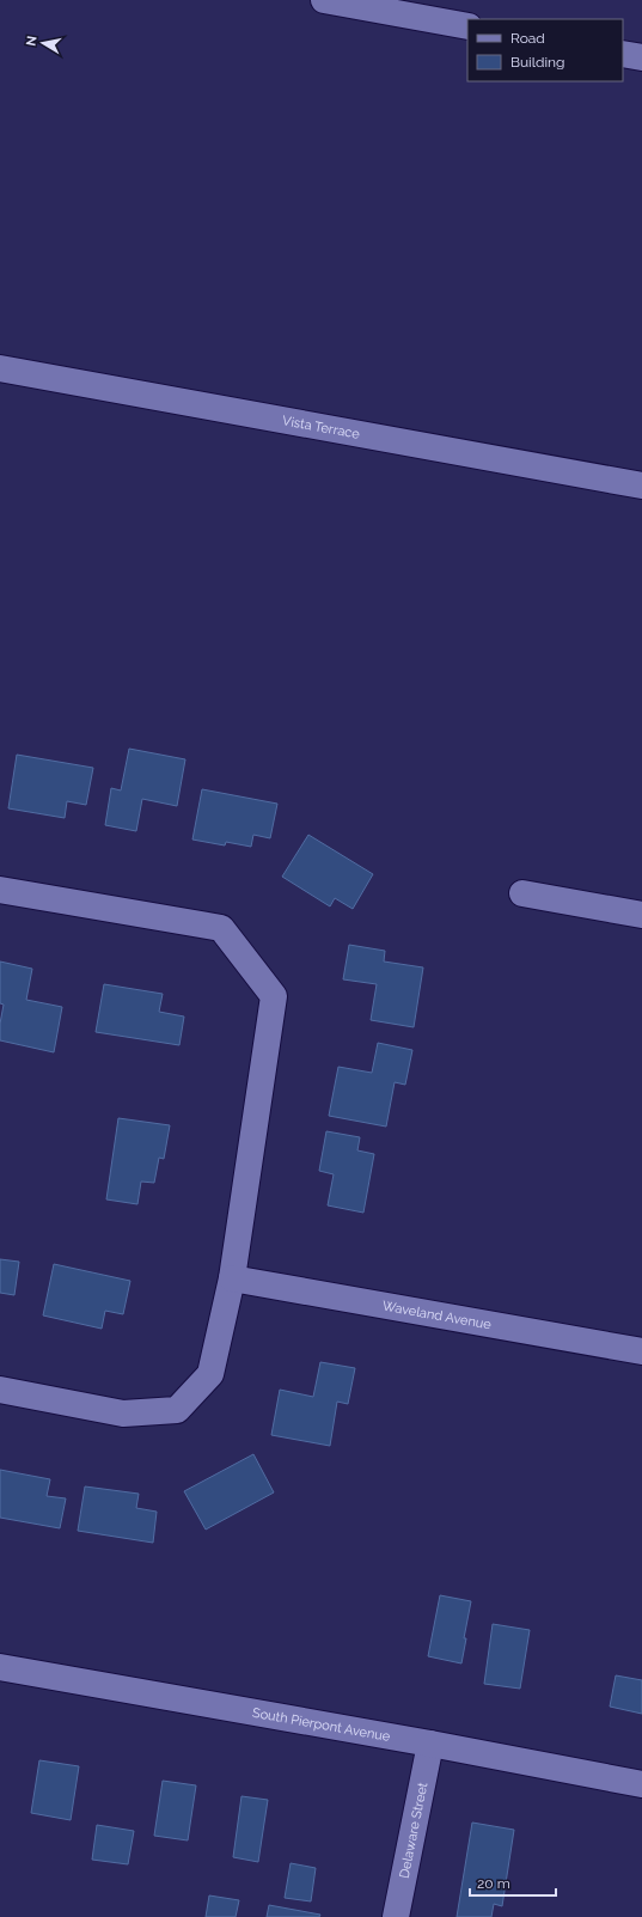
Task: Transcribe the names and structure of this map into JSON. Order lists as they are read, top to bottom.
{
  "streets": {
    "street": [
      "Vista Terrace",
      "Waveland Avenue",
      "South Pierpont Avenue",
      "Delaware Street"
    ]
  },
  "crossings": [
    ["South Pierpont Avenue", "Delaware Street"]
  ],
  "legend": ["Road", "Building"],
  "scale_bar": "20 m",
  "north": "left"
}
